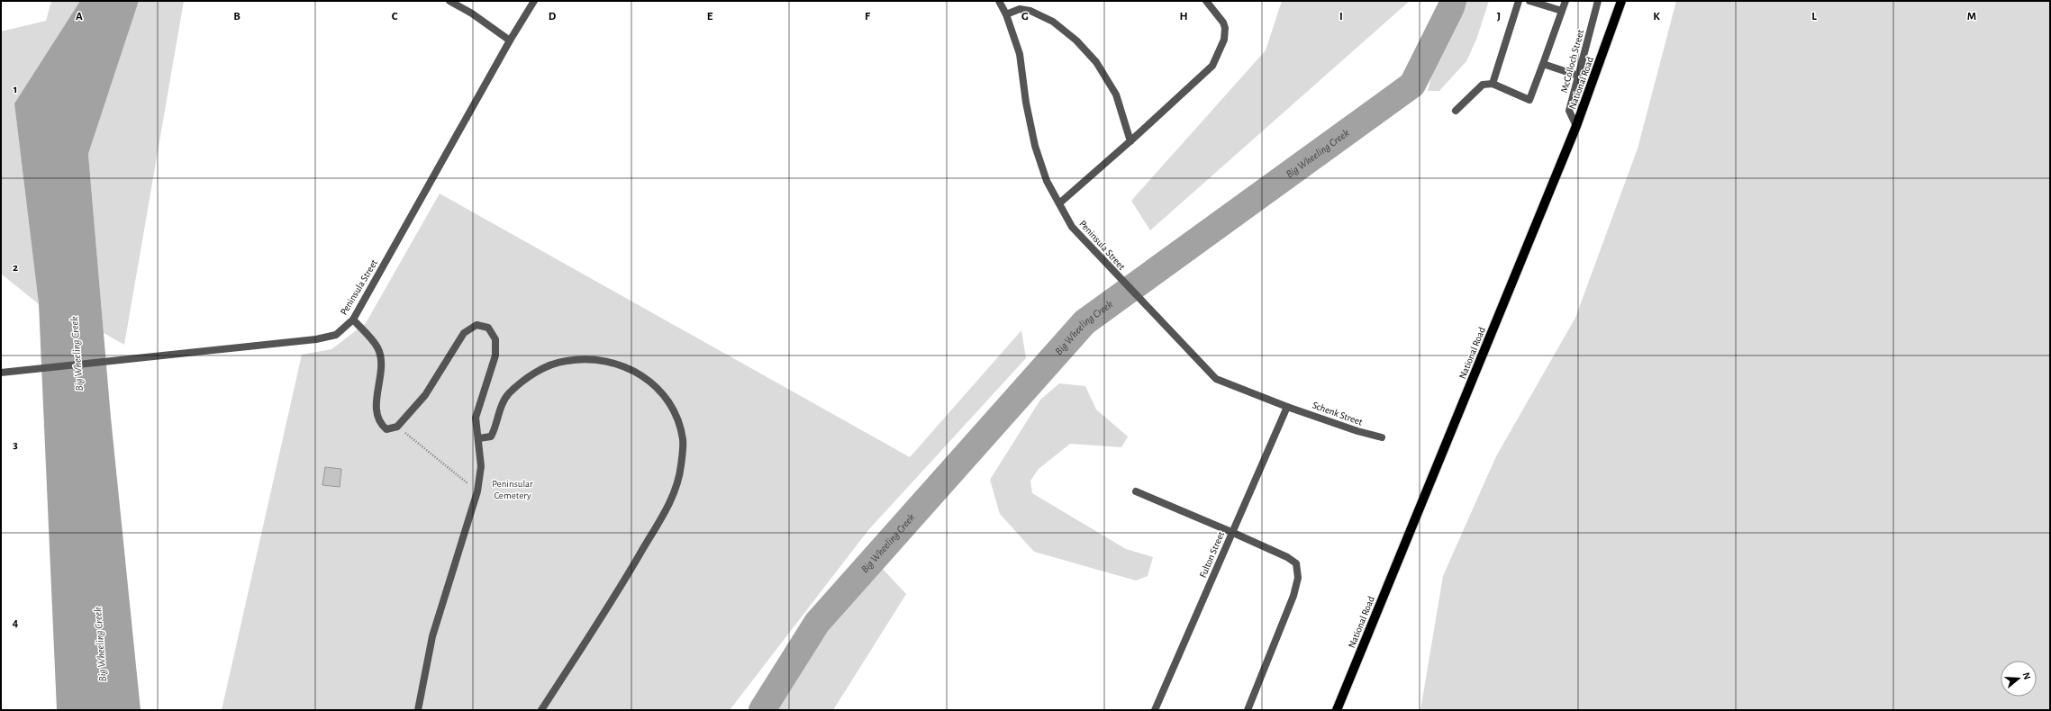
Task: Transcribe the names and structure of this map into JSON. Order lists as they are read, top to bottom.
{
  "streets": {
    "main road": ["National Road"],
    "street": [
      "McColloch Street",
      "Peninsula Street",
      "Schenk Street",
      "Fulton Street"
    ]
  },
  "crossings": [
    ["McColloch Street", "National Road"],
    ["Peninsula Street", "Schenk Street"],
    ["Peninsula Street", "Fulton Street"],
    ["Schenk Street", "Fulton Street"]
  ],
  "water": ["Big Wheeling Creek"],
  "parks": ["Peninsular Cemetery"],
  "north": "right",
  "grid": {
    "columns": [
      "A",
      "B",
      "C",
      "D",
      "E",
      "F",
      "G",
      "H",
      "I",
      "J",
      "K",
      "L",
      "M"
    ],
    "rows": [
      "1",
      "2",
      "3",
      "4"
    ]
  }
}
